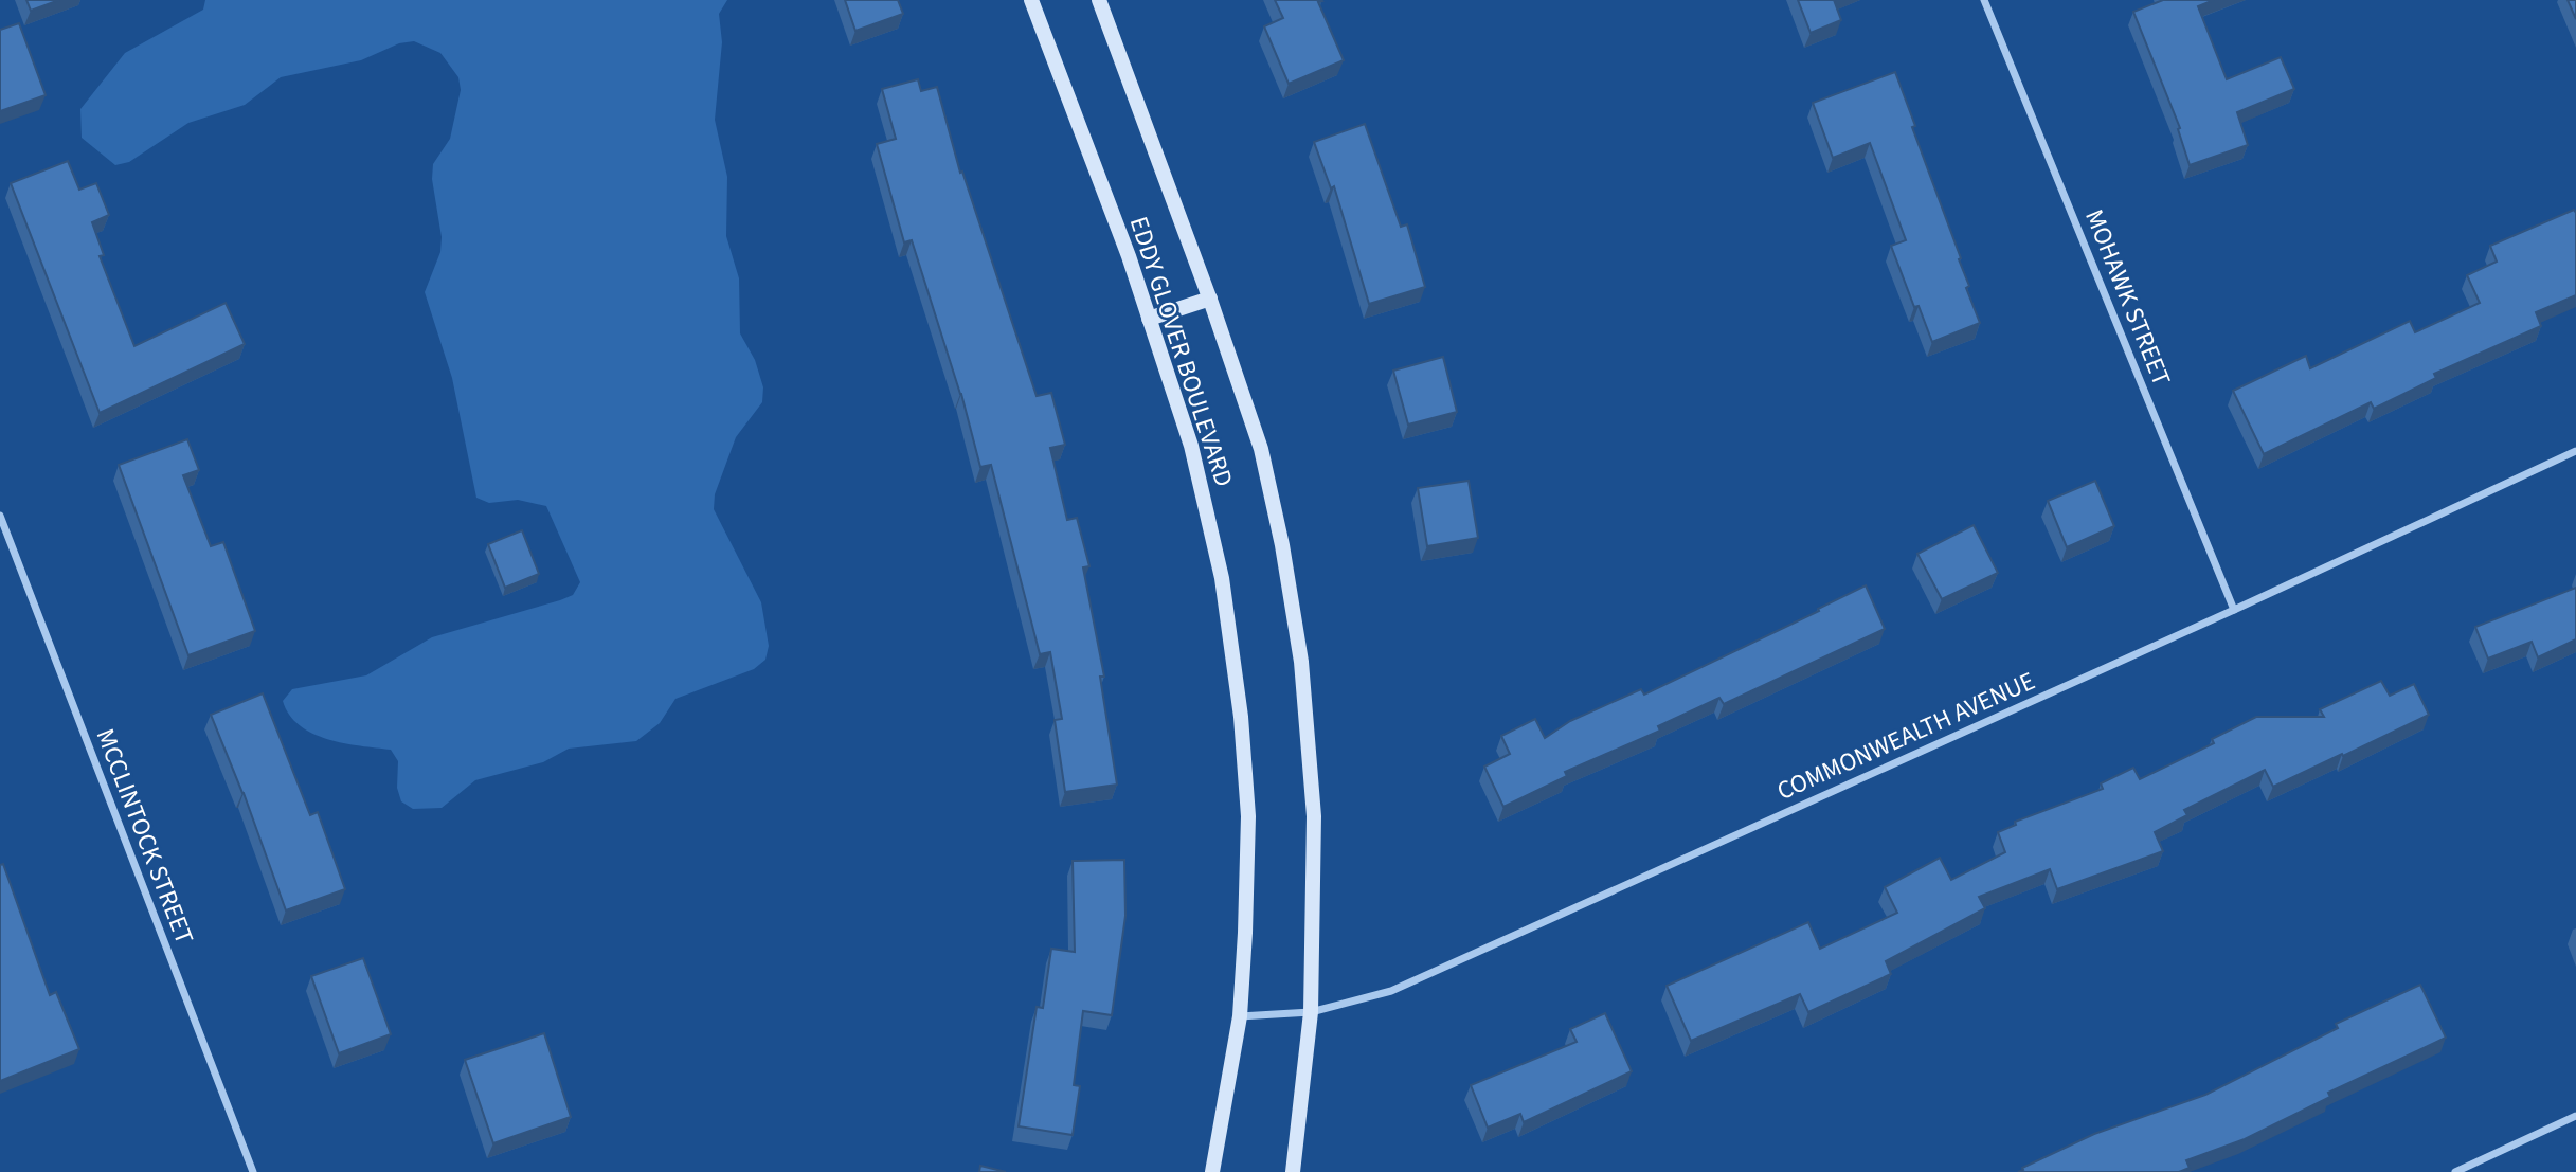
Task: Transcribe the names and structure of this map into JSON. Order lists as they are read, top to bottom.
{
  "streets": {
    "street": [
      "MOHAWK STREET",
      "EDDY GLOVER BOULEVARD",
      "COMMONWEALTH AVENUE",
      "MCCLINTOCK STREET"
    ]
  },
  "crossings": [
    ["MOHAWK STREET", "COMMONWEALTH AVENUE"],
    ["EDDY GLOVER BOULEVARD", "COMMONWEALTH AVENUE"]
  ]
}
